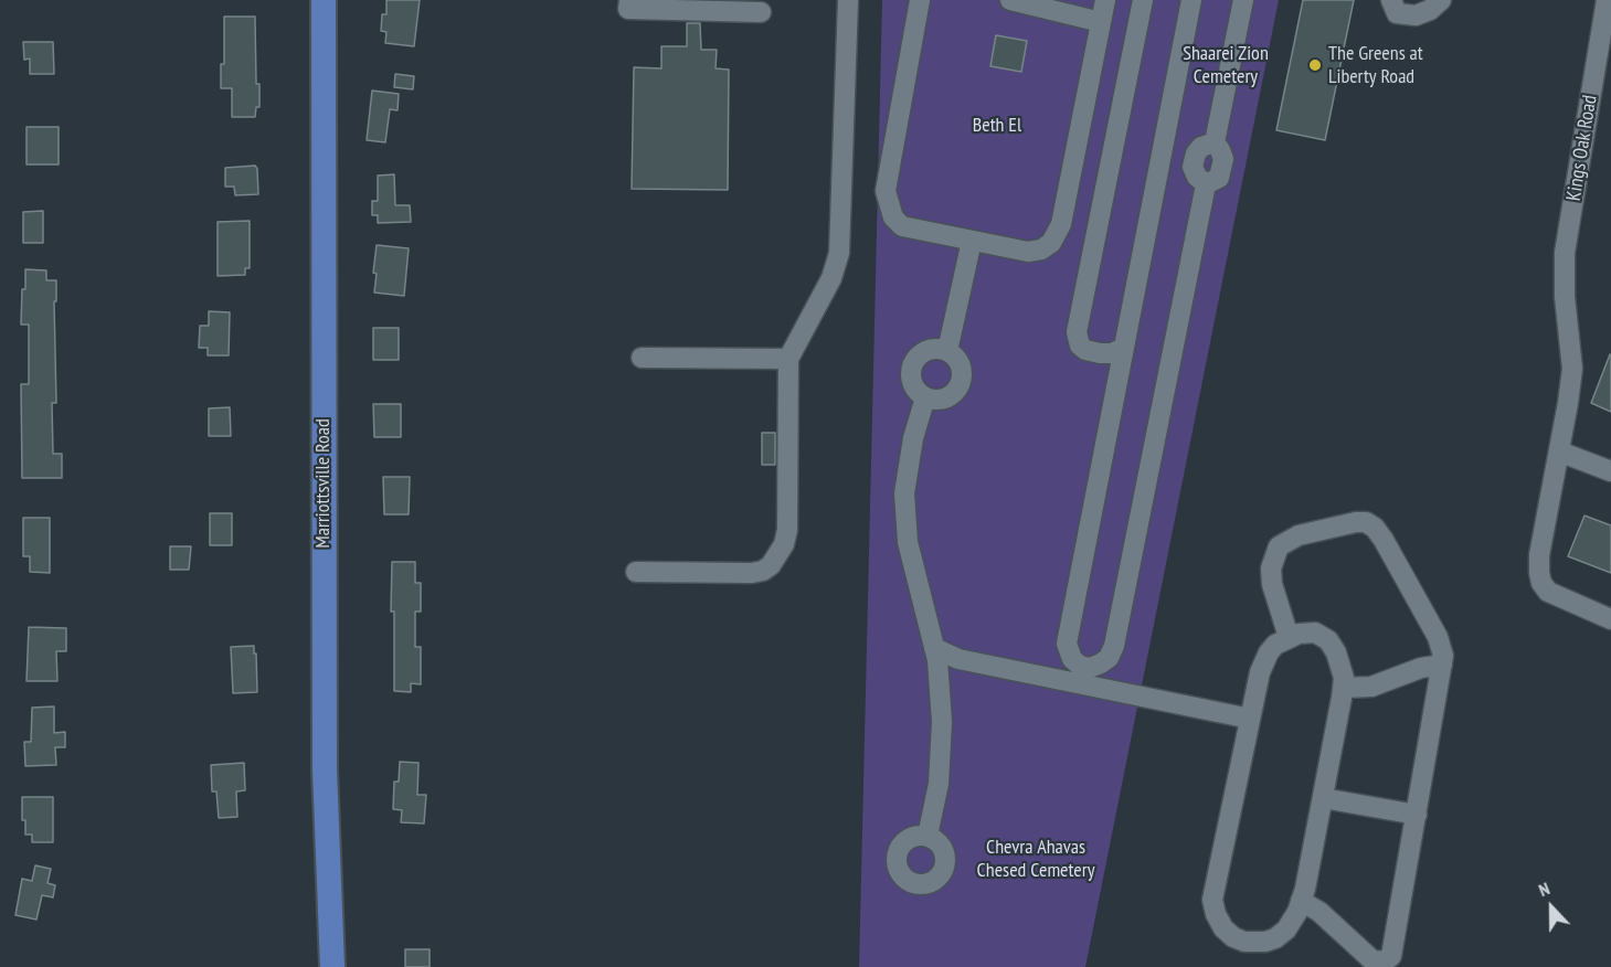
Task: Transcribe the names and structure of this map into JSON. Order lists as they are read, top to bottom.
{
  "streets": {
    "main road": ["Marriottsville Road"],
    "street": ["Kings Oak Road"]
  },
  "parks": ["Shaarei Zion Cemetery", "Beth El", "Chevra Ahavas Chesed Cemetery"],
  "places": ["The Greens at Liberty Road"],
  "north": "top"
}
